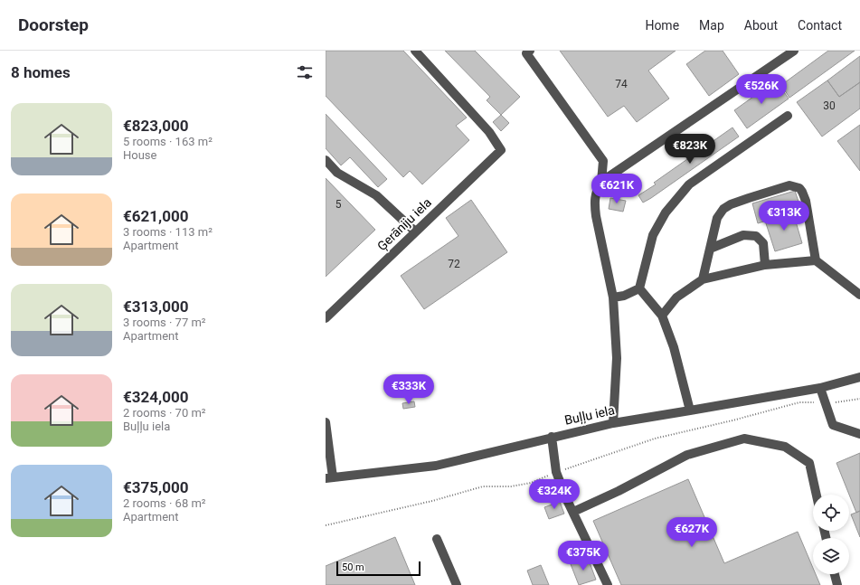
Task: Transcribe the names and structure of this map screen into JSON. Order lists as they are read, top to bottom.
{
  "streets": {
    "street": ["Ģerāniju iela", "Buļļu iela"]
  },
  "house_numbers": [
    "74",
    "30",
    "5",
    "72"
  ],
  "scale_bar": "50 m",
  "page": {
    "header": "Doorstep",
    "nav": [
      "Home",
      "Map",
      "About",
      "Contact"
    ],
    "heading": "8 homes",
    "price": [
      "€526K",
      "€823K",
      "€621K",
      "€313K",
      "€333K",
      "€324K",
      "€627K",
      "€375K"
    ],
    "list": [
      {
        "name": "€823,000",
        "note": "5 rooms · 163 m² · House"
      },
      {
        "name": "€621,000",
        "note": "3 rooms · 113 m² · Apartment"
      },
      {
        "name": "€313,000",
        "note": "3 rooms · 77 m² · Apartment"
      },
      {
        "name": "€324,000",
        "note": "2 rooms · 70 m² · Buļļu iela"
      },
      {
        "name": "€375,000",
        "note": "2 rooms · 68 m² · Apartment"
      }
    ],
    "scale": "50 m"
  }
}
